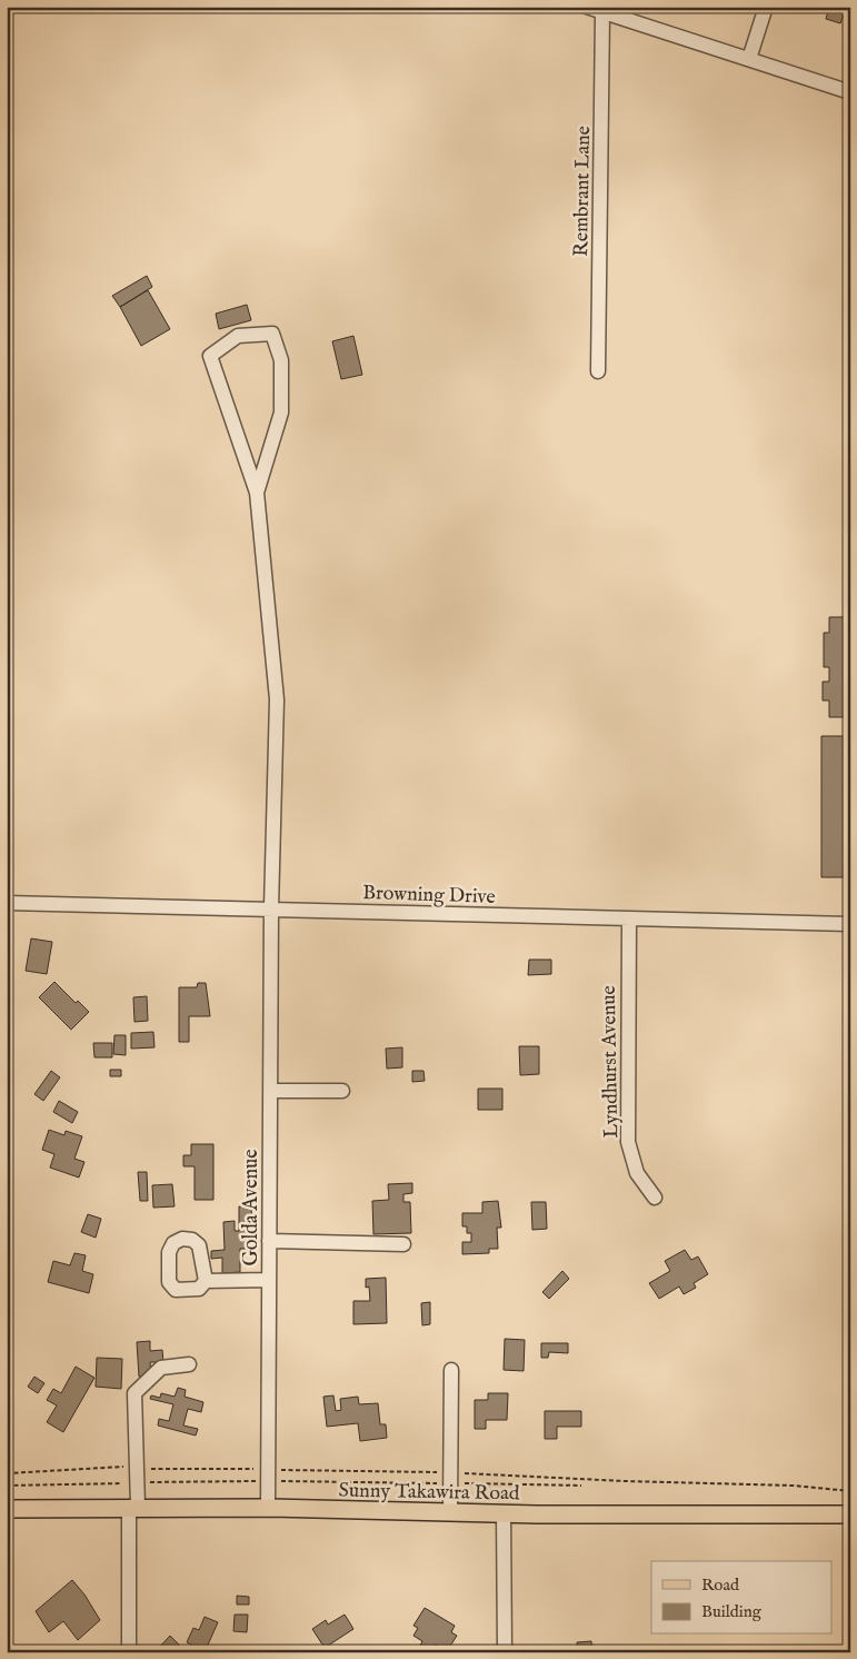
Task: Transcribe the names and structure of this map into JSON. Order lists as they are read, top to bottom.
{
  "streets": {
    "main road": ["Sunny Takawira Road"],
    "street": [
      "Rembrant Lane",
      "Browning Drive",
      "Lyndhurst Avenue",
      "Golda Avenue"
    ]
  },
  "crossings": [
    ["Browning Drive", "Lyndhurst Avenue"],
    ["Browning Drive", "Golda Avenue"],
    ["Golda Avenue", "Sunny Takawira Road"]
  ],
  "legend": ["Road", "Building"]
}
